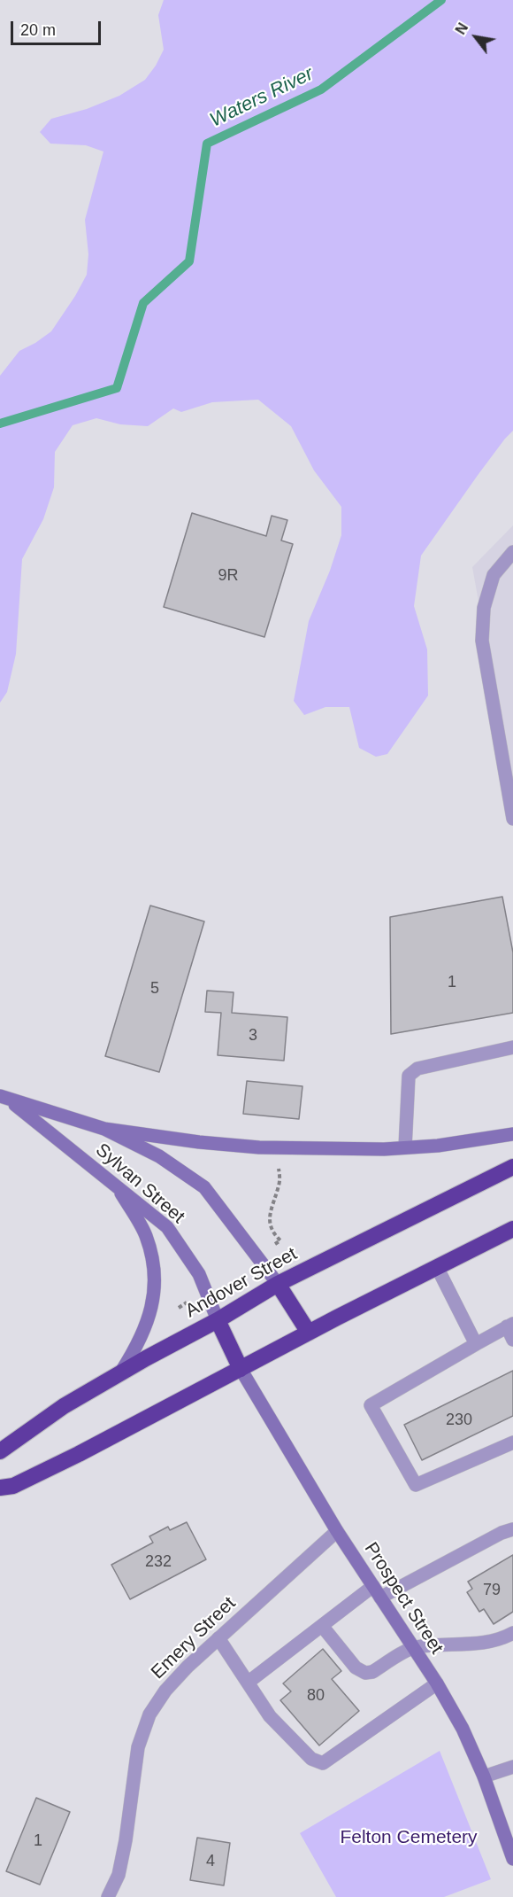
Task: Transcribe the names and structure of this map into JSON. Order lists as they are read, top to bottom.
{
  "streets": {
    "highway": ["Andover Street"],
    "main road": ["Sylvan Street", "Prospect Street"],
    "street": ["Emery Street"]
  },
  "crossings": [
    ["Sylvan Street", "Andover Street"],
    ["Prospect Street", "Emery Street"]
  ],
  "water": ["Waters River"],
  "parks": ["Felton Cemetery"],
  "house_numbers": [
    "9R",
    "1",
    "5",
    "3",
    "230",
    "232",
    "79",
    "80",
    "1",
    "4"
  ],
  "scale_bar": "20 m",
  "north": "top left"
}
